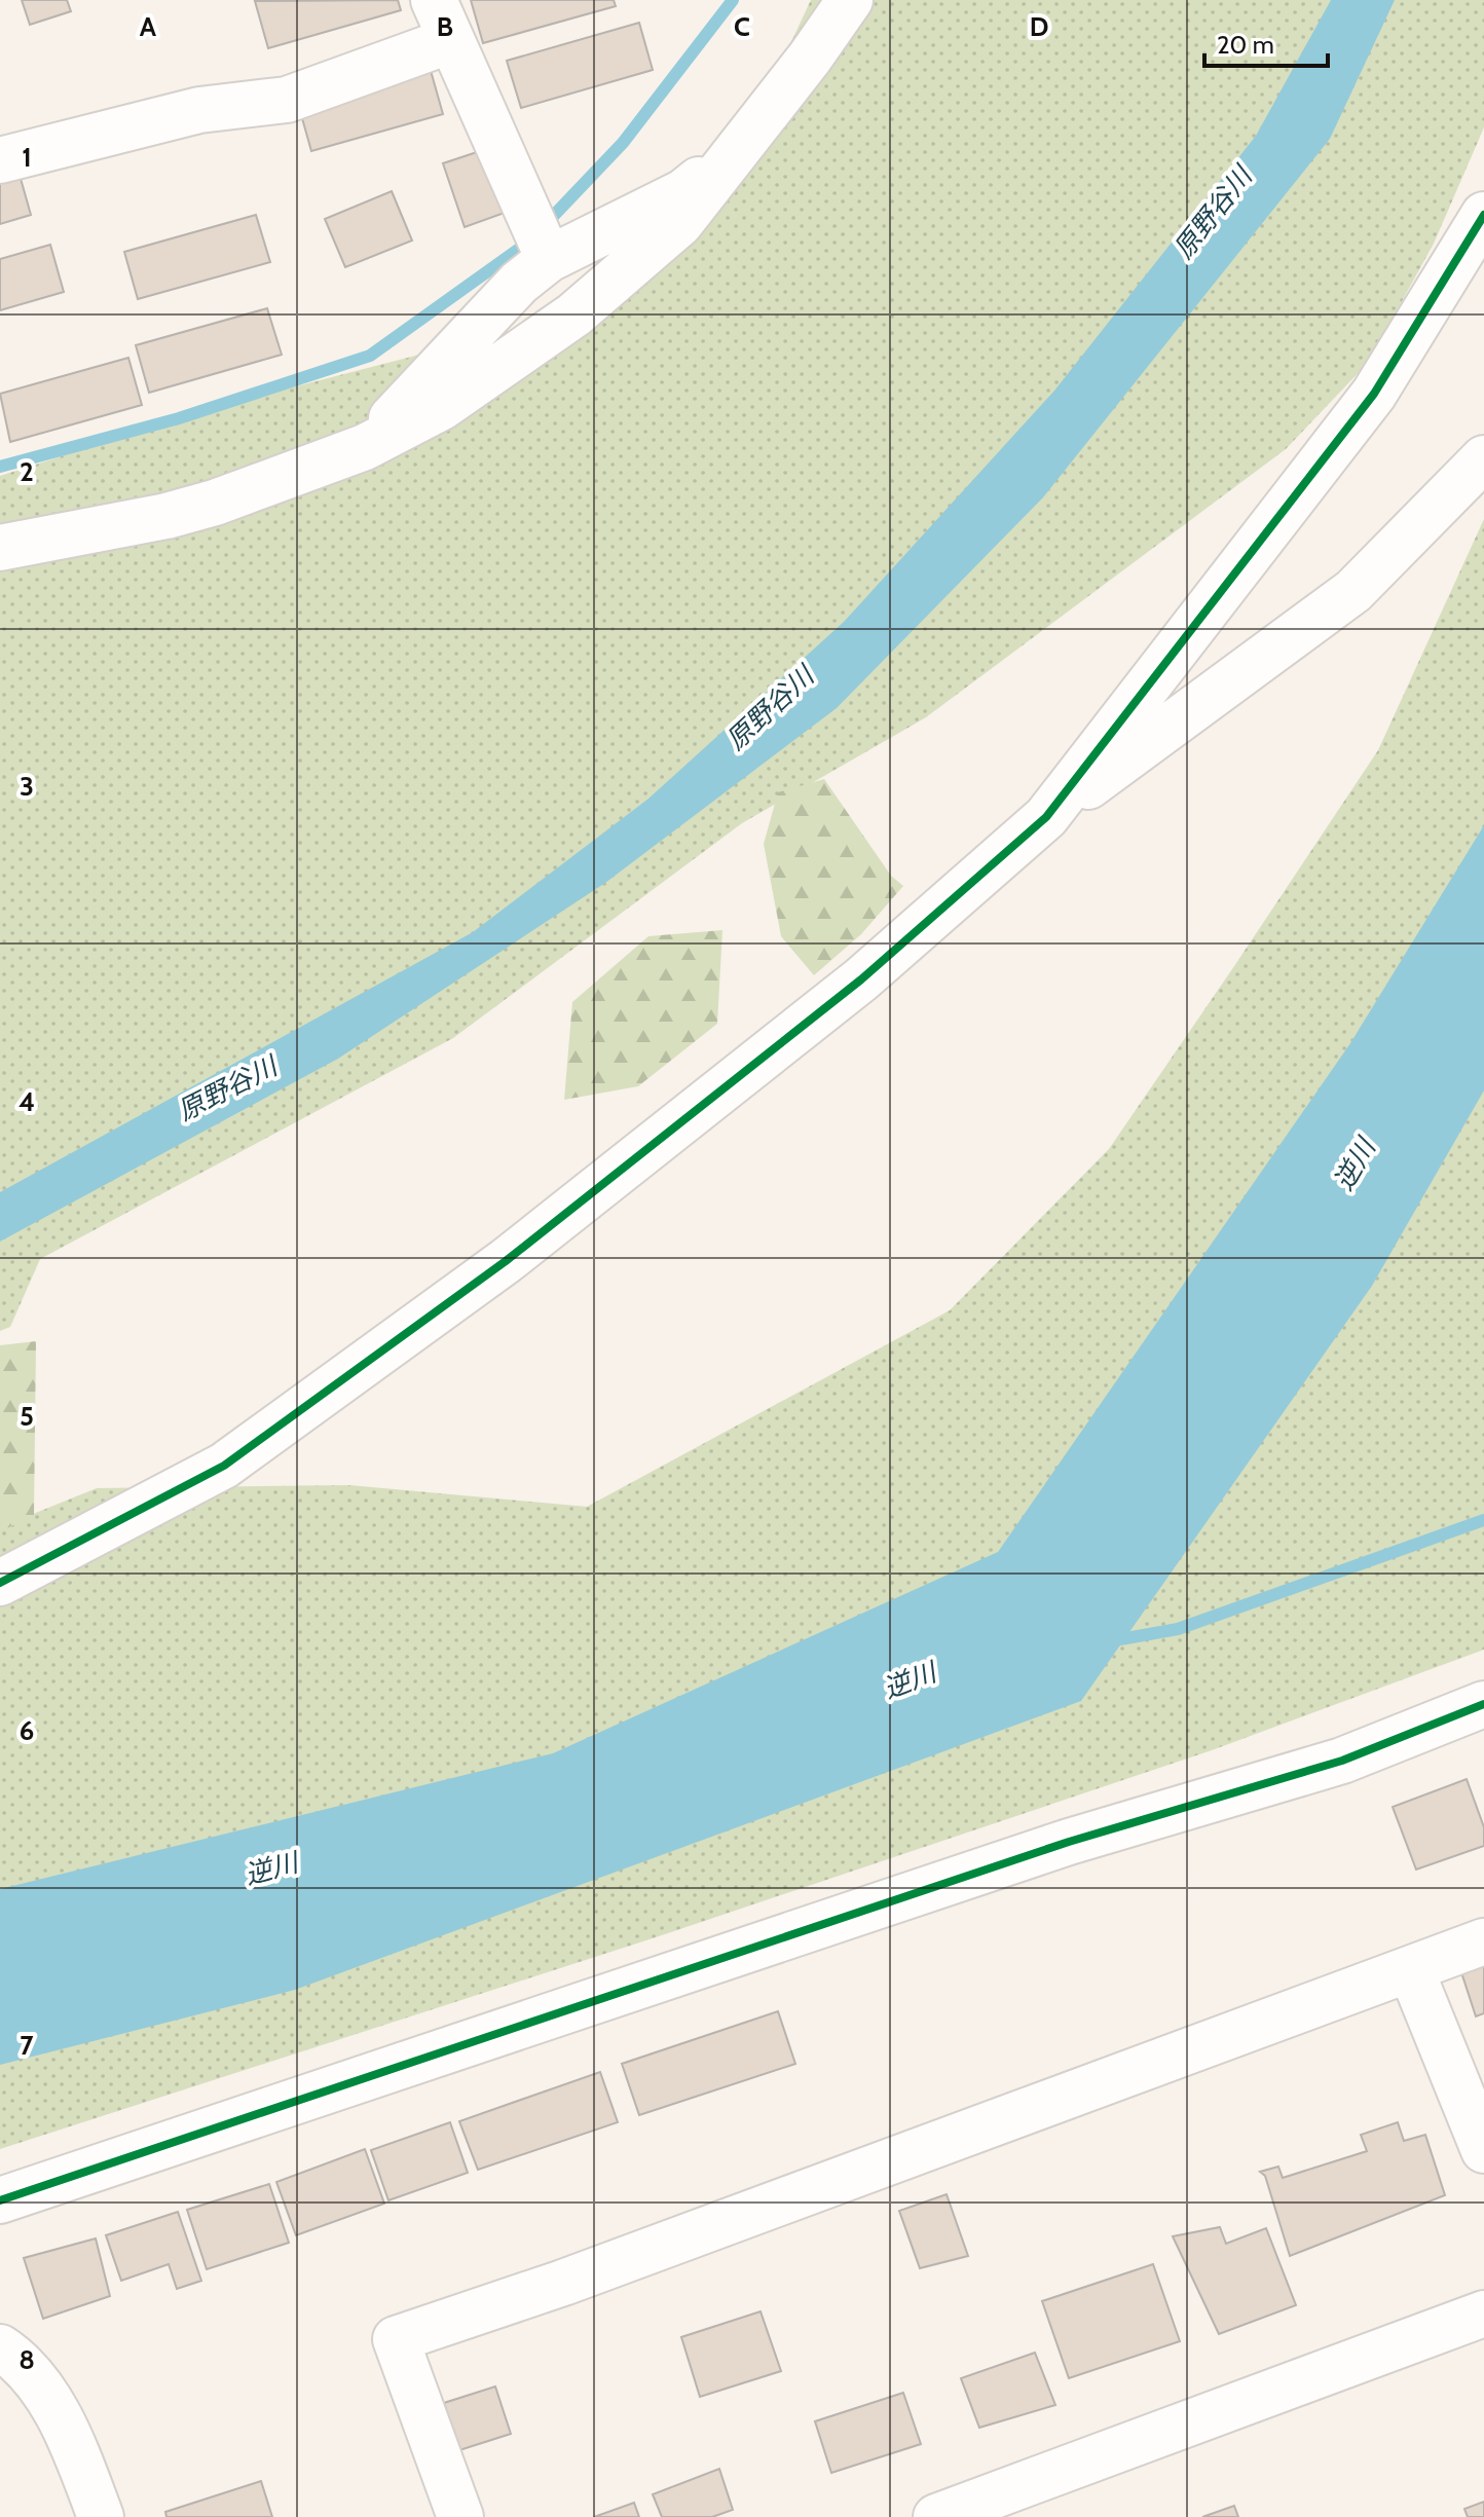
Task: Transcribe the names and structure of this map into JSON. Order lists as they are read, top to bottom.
{
  "water": ["原野谷川", "逆川"],
  "scale_bar": "20 m",
  "grid": {
    "columns": [
      "A",
      "B",
      "C",
      "D"
    ],
    "rows": [
      "1",
      "2",
      "3",
      "4",
      "5",
      "6",
      "7",
      "8"
    ]
  }
}
